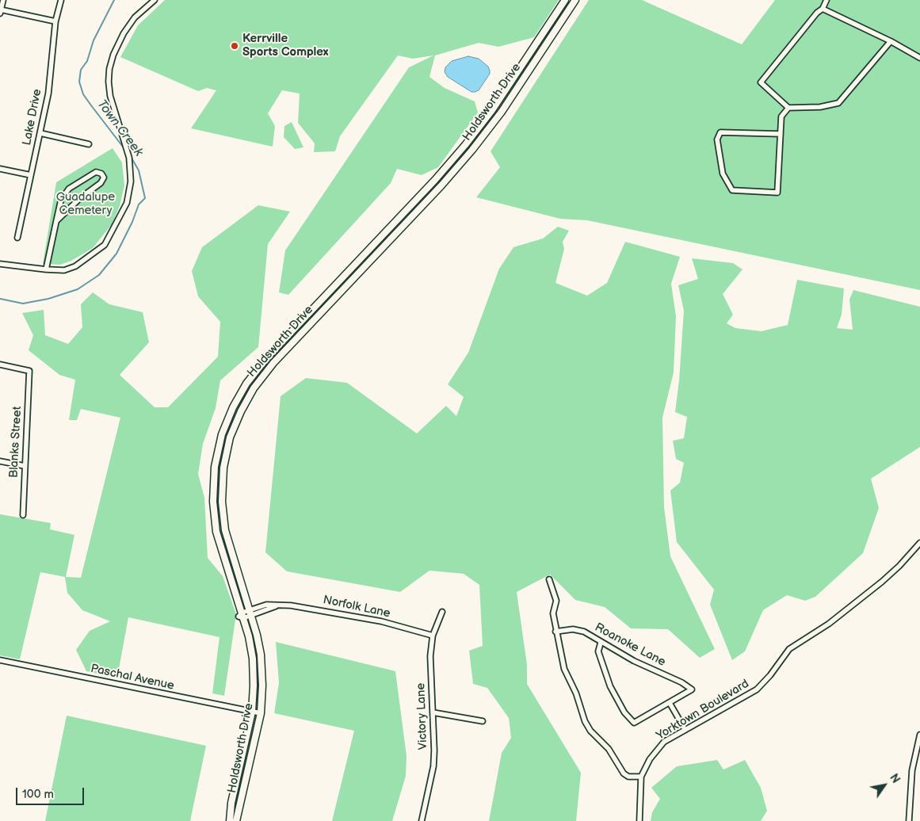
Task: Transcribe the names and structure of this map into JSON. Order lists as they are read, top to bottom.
{
  "streets": {
    "main road": ["Holdsworth Drive"],
    "street": [
      "Lake Drive",
      "Blanks Street",
      "Norfolk Lane",
      "Roanoke Lane",
      "Paschal Avenue",
      "Yorktown Boulevard",
      "Victory Lane"
    ]
  },
  "crossings": [
    ["Holdsworth Drive", "Norfolk Lane"],
    ["Holdsworth Drive", "Paschal Avenue"],
    ["Norfolk Lane", "Victory Lane"]
  ],
  "water": ["Town Creek"],
  "parks": ["Guadalupe Cemetery"],
  "places": ["Kerrville Sports Complex"],
  "scale_bar": "100 m",
  "north": "top right"
}
